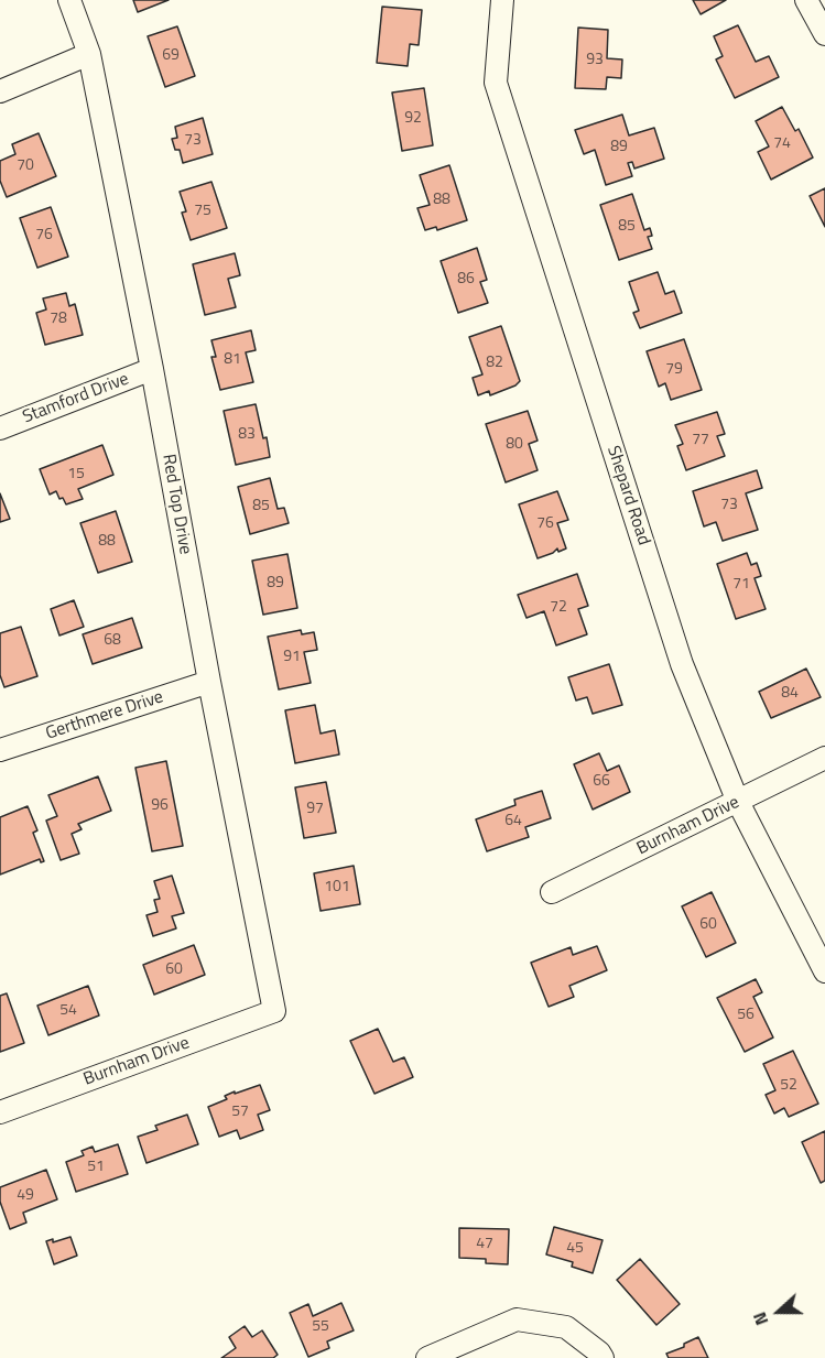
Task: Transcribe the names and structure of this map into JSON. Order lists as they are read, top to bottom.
{
  "streets": {
    "street": [
      "Stamford Drive",
      "Shepard Road",
      "Red Top Drive",
      "Gerthmere Drive",
      "Burnham Drive"
    ]
  },
  "crossings": [
    ["Stamford Drive", "Red Top Drive"],
    ["Shepard Road", "Burnham Drive"],
    ["Red Top Drive", "Gerthmere Drive"],
    ["Red Top Drive", "Burnham Drive"]
  ],
  "house_numbers": [
    "69",
    "93",
    "92",
    "73",
    "74",
    "89",
    "70",
    "88",
    "75",
    "85",
    "76",
    "86",
    "78",
    "81",
    "82",
    "79",
    "83",
    "77",
    "80",
    "15",
    "73",
    "85",
    "76",
    "88",
    "89",
    "71",
    "72",
    "68",
    "91",
    "84",
    "66",
    "96",
    "97",
    "64",
    "101",
    "60",
    "60",
    "54",
    "56",
    "52",
    "57",
    "51",
    "49",
    "47",
    "45",
    "55"
  ],
  "north": "left"
}
